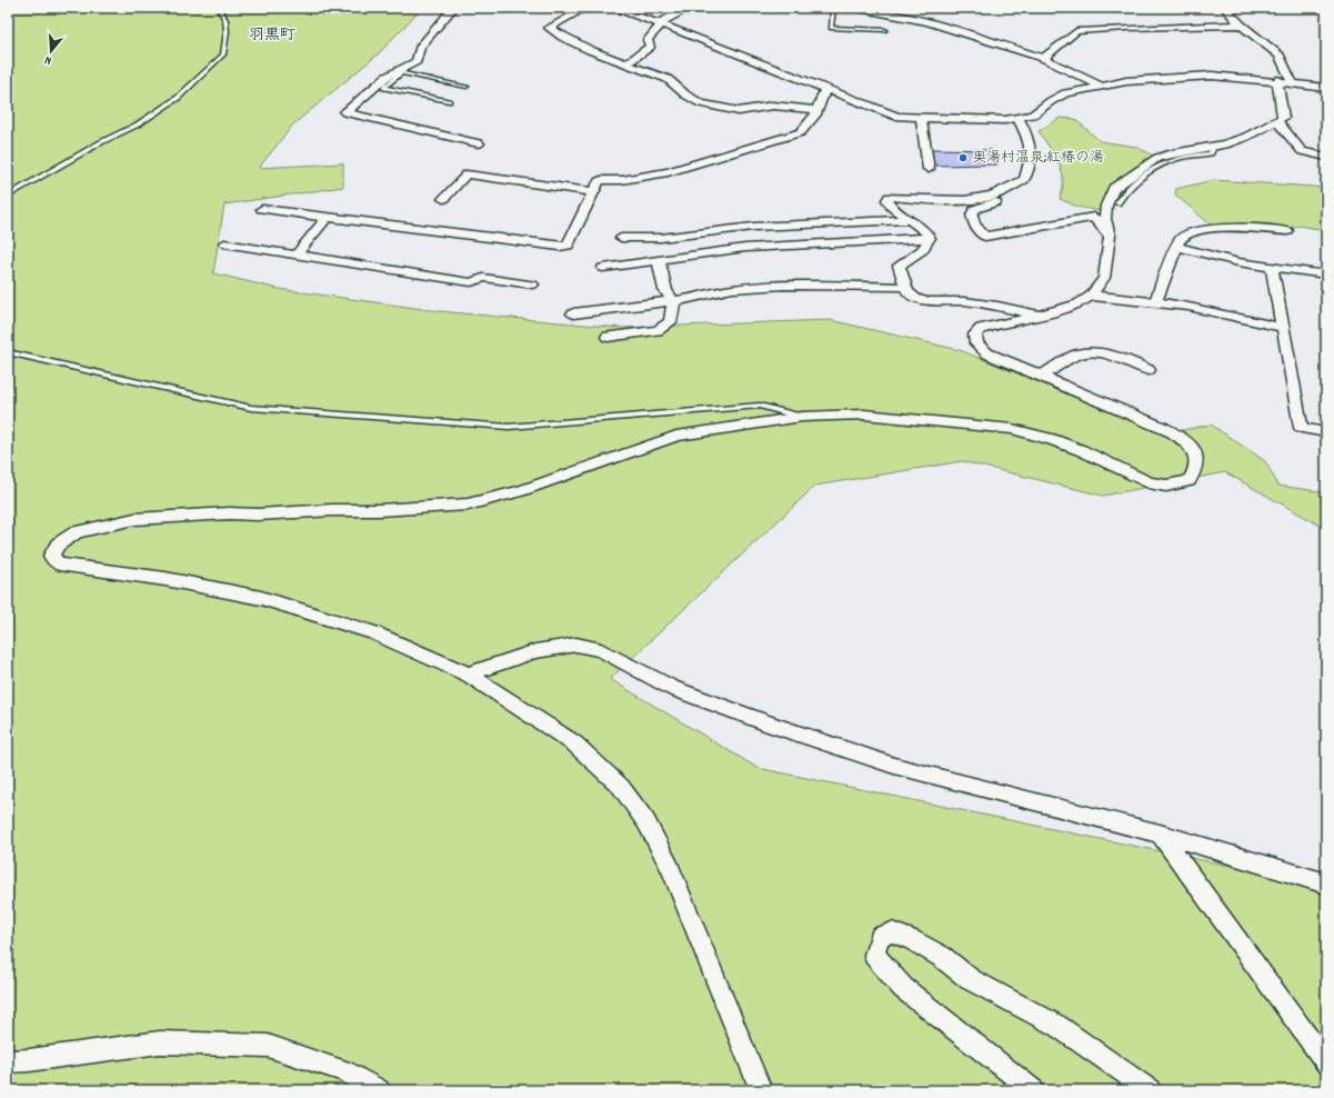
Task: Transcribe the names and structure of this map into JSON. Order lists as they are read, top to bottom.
{
  "districts": ["羽黒町"],
  "places": ["奥湯村温泉;紅椿の湯"],
  "north": "bottom"
}
